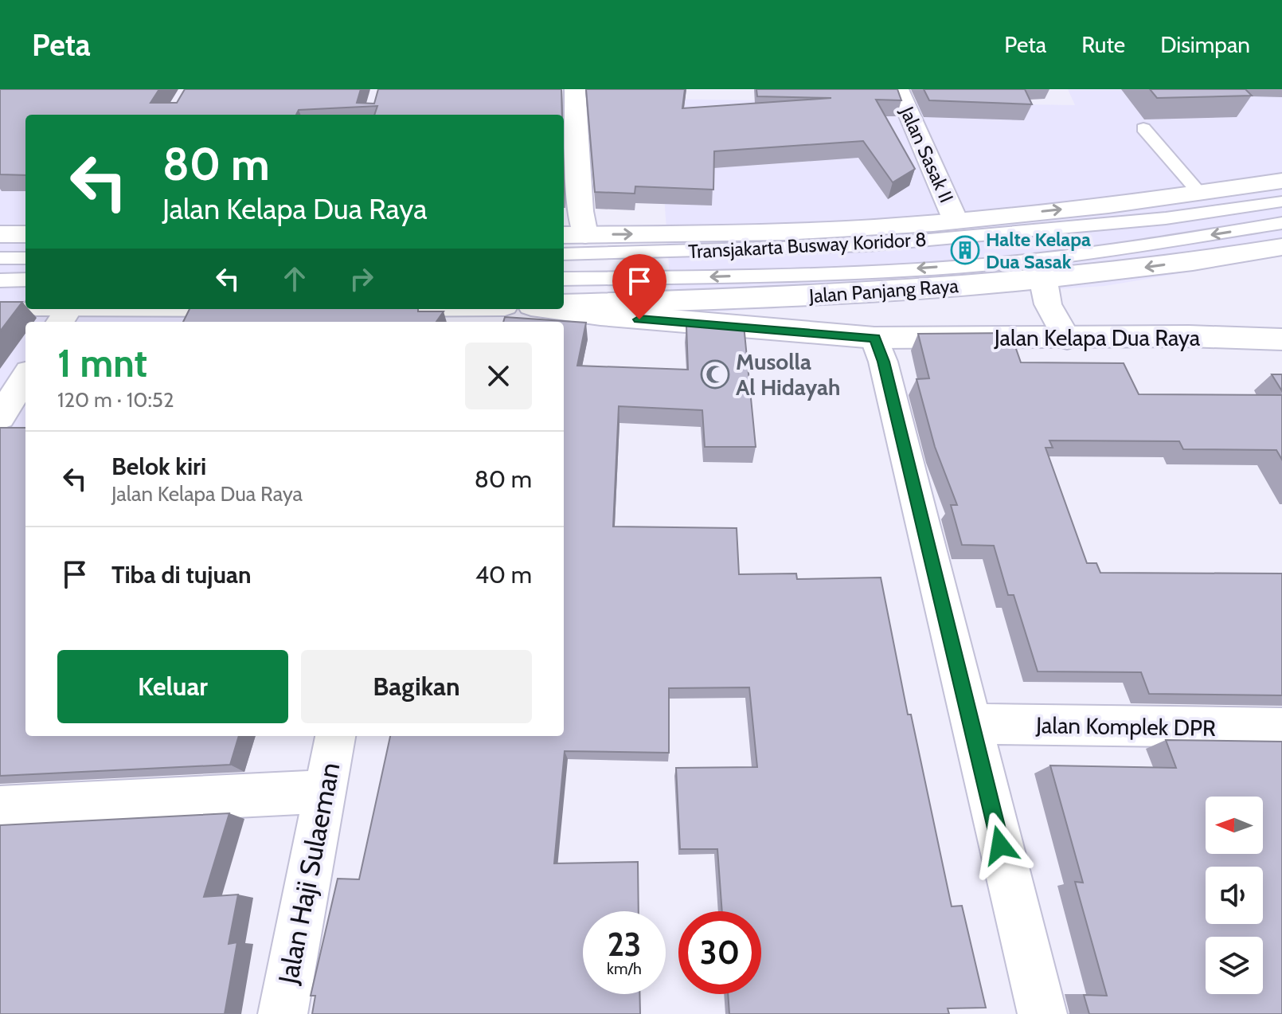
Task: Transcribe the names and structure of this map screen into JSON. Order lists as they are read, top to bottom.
{
  "streets": {
    "street": [
      "Jalan Sasak II",
      "Jalan Panjang Raya",
      "Jalan Kelapa Dua Raya",
      "Jalan Komplek DPR",
      "Jalan Haji Sulaeman"
    ],
    "lane": ["Transjakarta Busway Koridor 8"]
  },
  "places": {
    "building": ["Halte Kelapa Dua Sasak"],
    "mosque": ["Musolla Al Hidayah"]
  },
  "north": "left",
  "page": {
    "header": "Peta",
    "nav": ["Peta", "Rute", "Disimpan"],
    "turn": ["80 m", "Jalan Kelapa Dua Raya"],
    "heading": ["1 mnt", "120 m · 10:52"],
    "list": [
      {
        "name": "Belok kiri",
        "note": "Jalan Kelapa Dua Raya",
        "value": "80 m"
      },
      {
        "name": "Tiba di tujuan",
        "value": "40 m"
      }
    ],
    "buttons": ["Keluar", "Bagikan"],
    "speed": "23 km/h",
    "limit": "30"
  }
}
